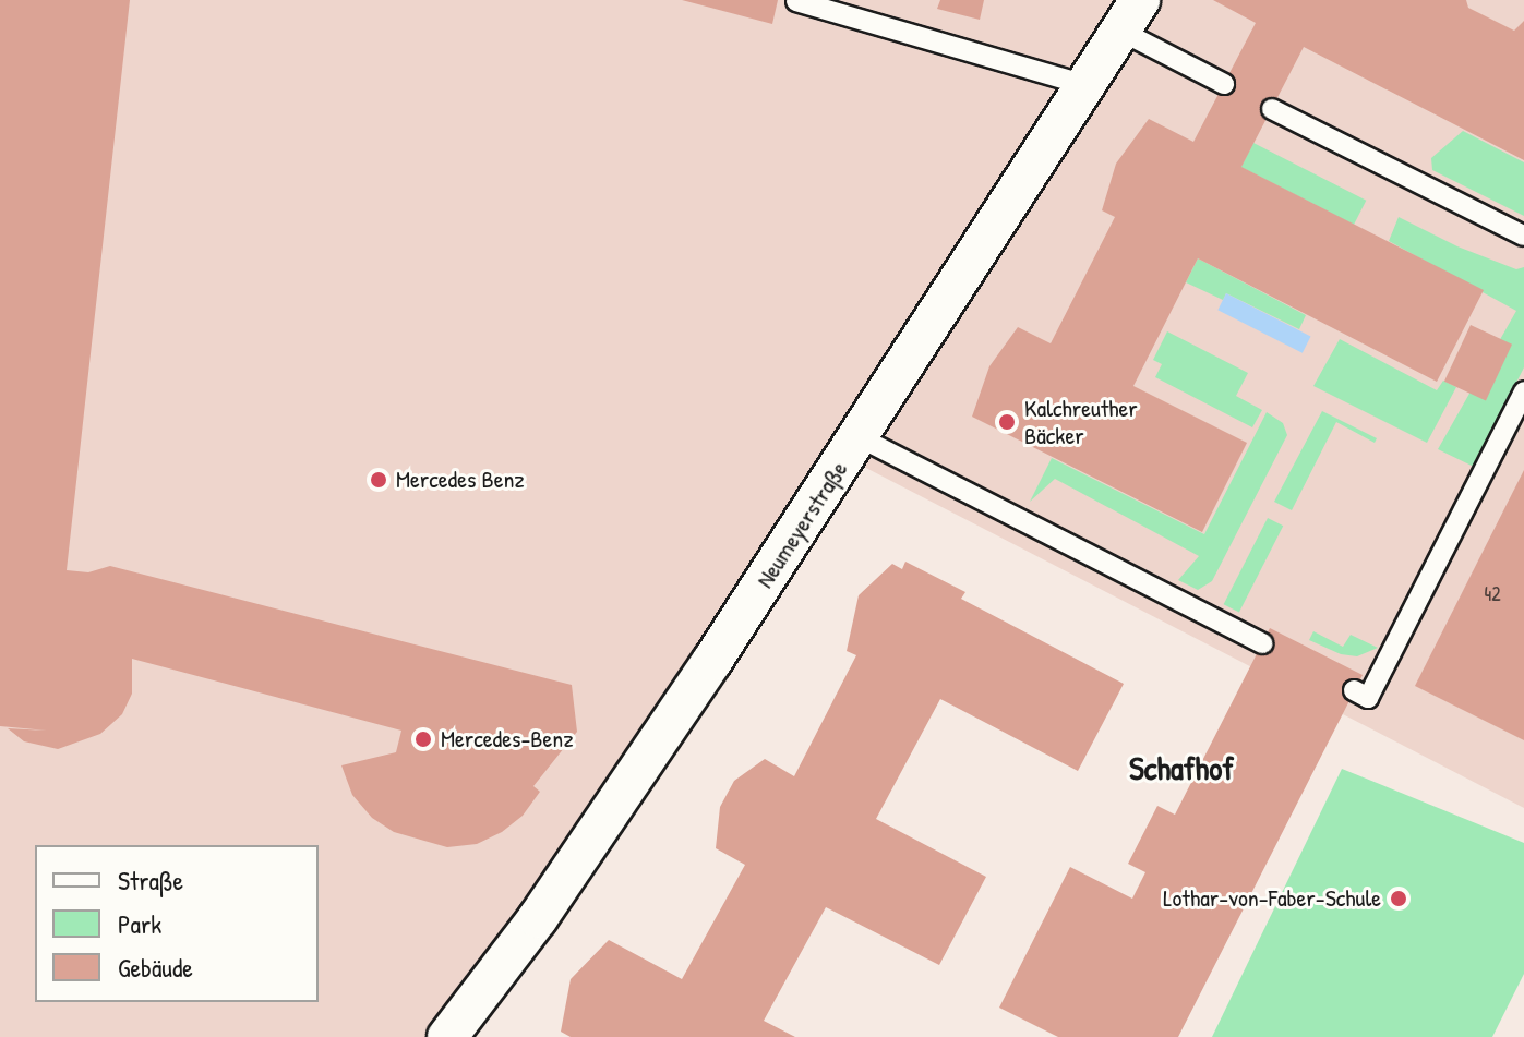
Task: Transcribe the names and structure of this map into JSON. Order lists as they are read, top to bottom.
{
  "streets": {
    "street": ["Neumeyerstraße"]
  },
  "districts": ["Schafhof"],
  "places": [
    "Kalchreuther Bäcker",
    "Mercedes Benz",
    "Mercedes-Benz",
    "Lothar-von-Faber-Schule"
  ],
  "house_numbers": ["42"],
  "legend": ["Straße", "Park", "Gebäude"]
}
